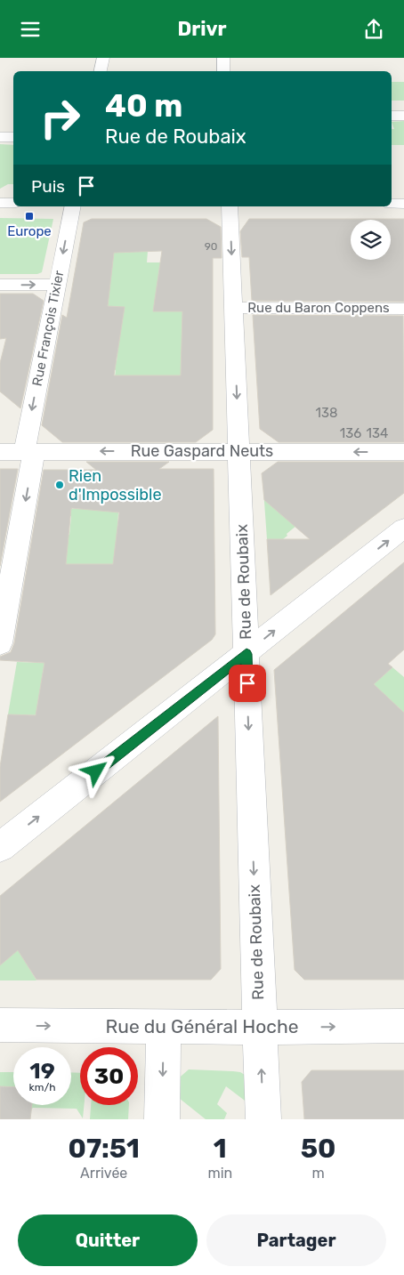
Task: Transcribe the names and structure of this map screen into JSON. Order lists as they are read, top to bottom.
{
  "streets": {
    "street": [
      "Rue du Baron Coppens",
      "Rue François Tixier",
      "Rue Gaspard Neuts",
      "Rue de Roubaix",
      "Rue du Général Hoche"
    ]
  },
  "crossings": [
    ["Rue du Baron Coppens", "Rue de Roubaix"],
    ["Rue François Tixier", "Rue Gaspard Neuts"],
    ["Rue Gaspard Neuts", "Rue de Roubaix"],
    ["Rue de Roubaix", "Rue du Général Hoche"]
  ],
  "one_way": ["Rue François Tixier", "Rue Gaspard Neuts", "Rue du Général Hoche"],
  "places": {
    "transit": ["Europe"],
    "other": ["Rien d'Impossible"]
  },
  "house_numbers": [
    "90",
    "138",
    "136",
    "134"
  ],
  "page": {
    "header": "Drivr",
    "turn": ["40 m", "Rue de Roubaix"],
    "then": "Puis",
    "speed": "19 km/h",
    "limit": "30",
    "eta": [
      "07:51",
      "Arrivée",
      "1",
      "min",
      "50",
      "m"
    ],
    "buttons": ["Quitter", "Partager"]
  }
}
